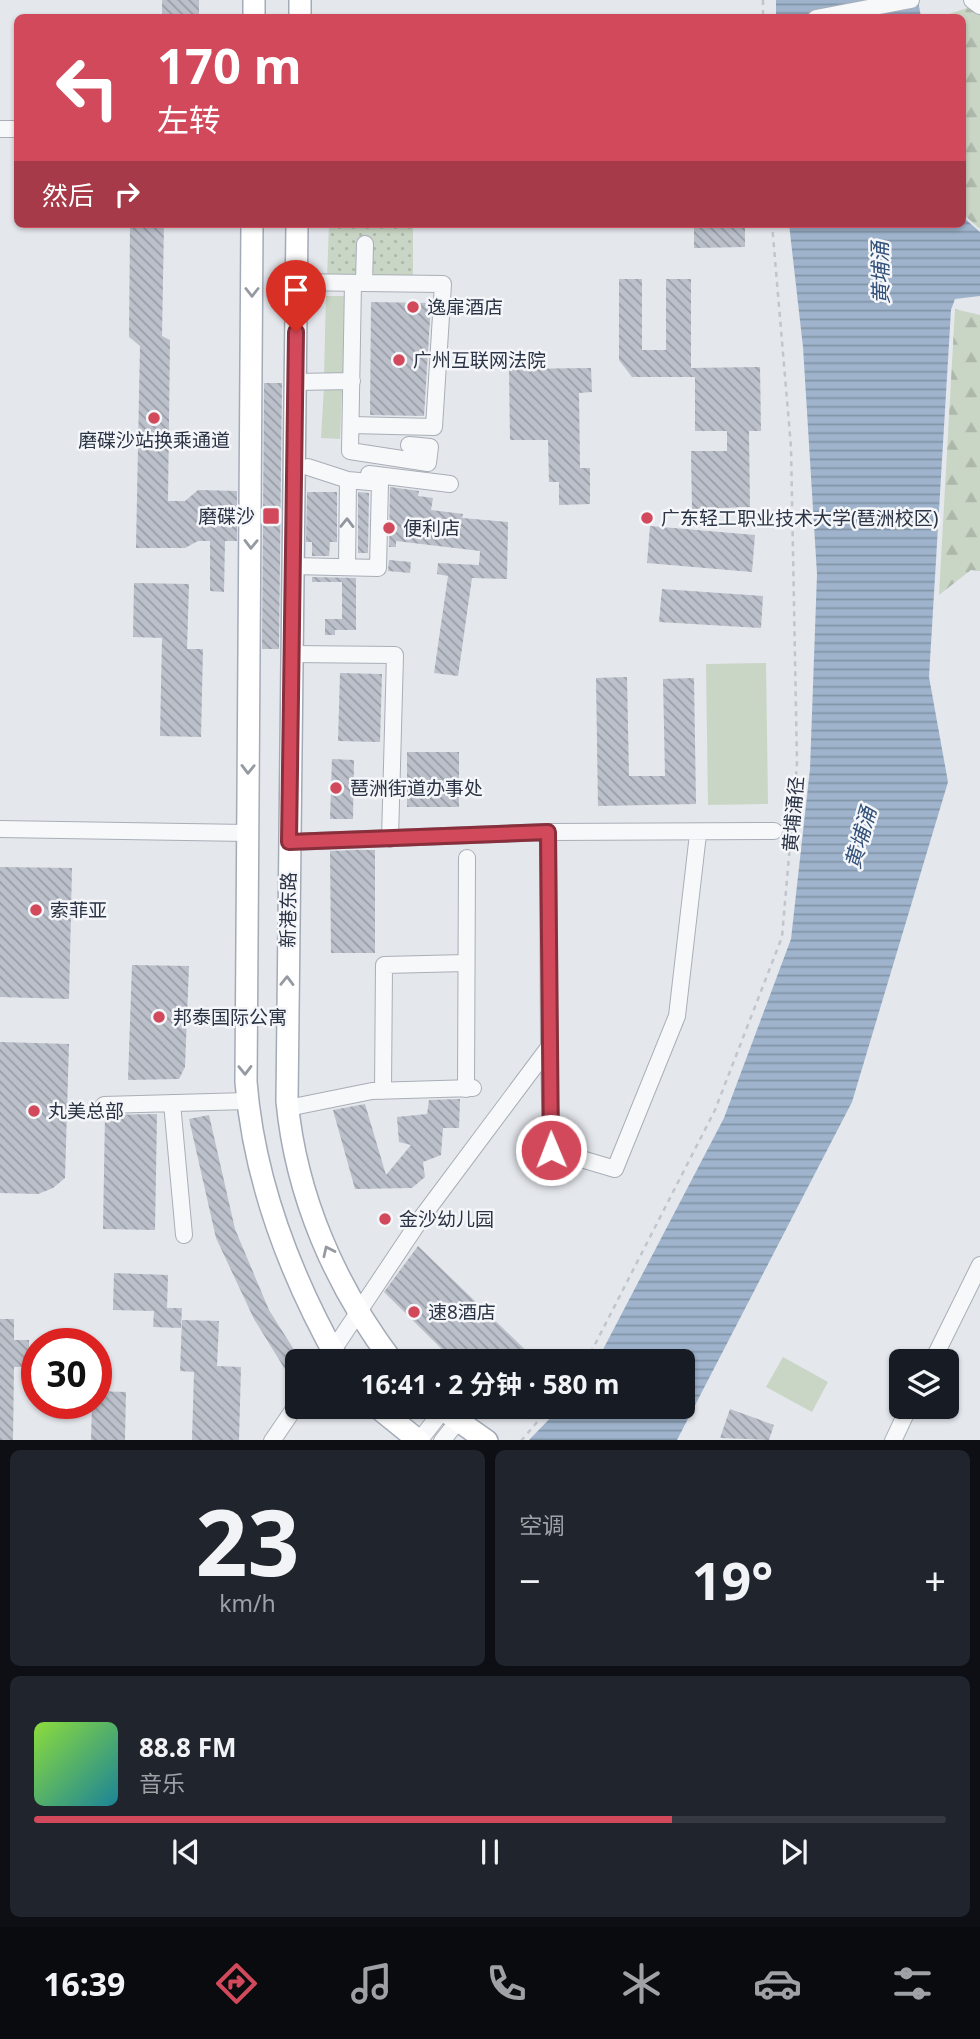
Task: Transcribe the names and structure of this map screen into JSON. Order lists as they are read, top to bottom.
{
  "streets": {
    "main road": ["新港东路"],
    "path": ["黄埔涌径"]
  },
  "water": ["黄埔涌"],
  "places": {
    "other": [
      "逸扉酒店",
      "广州互联网法院",
      "磨碟沙站换乘通道",
      "广东轻工职业技术大学(琶洲校区)",
      "便利店",
      "琶洲街道办事处",
      "索菲亚",
      "邦泰国际公寓",
      "丸美总部",
      "金沙幼儿园",
      "速8酒店"
    ],
    "transit": ["磨碟沙"]
  },
  "page": {
    "turn": ["170 m", "左转"],
    "then": "然后",
    "limit": "30",
    "trip": "16:41 · 2 分钟 · 580 m",
    "tile": [
      ["23", "km/h"],
      "空调"
    ],
    "heat": ["−", "19°", "+"],
    "song": ["88.8 FM", "音乐"],
    "tabs": "16:39"
  }
}
